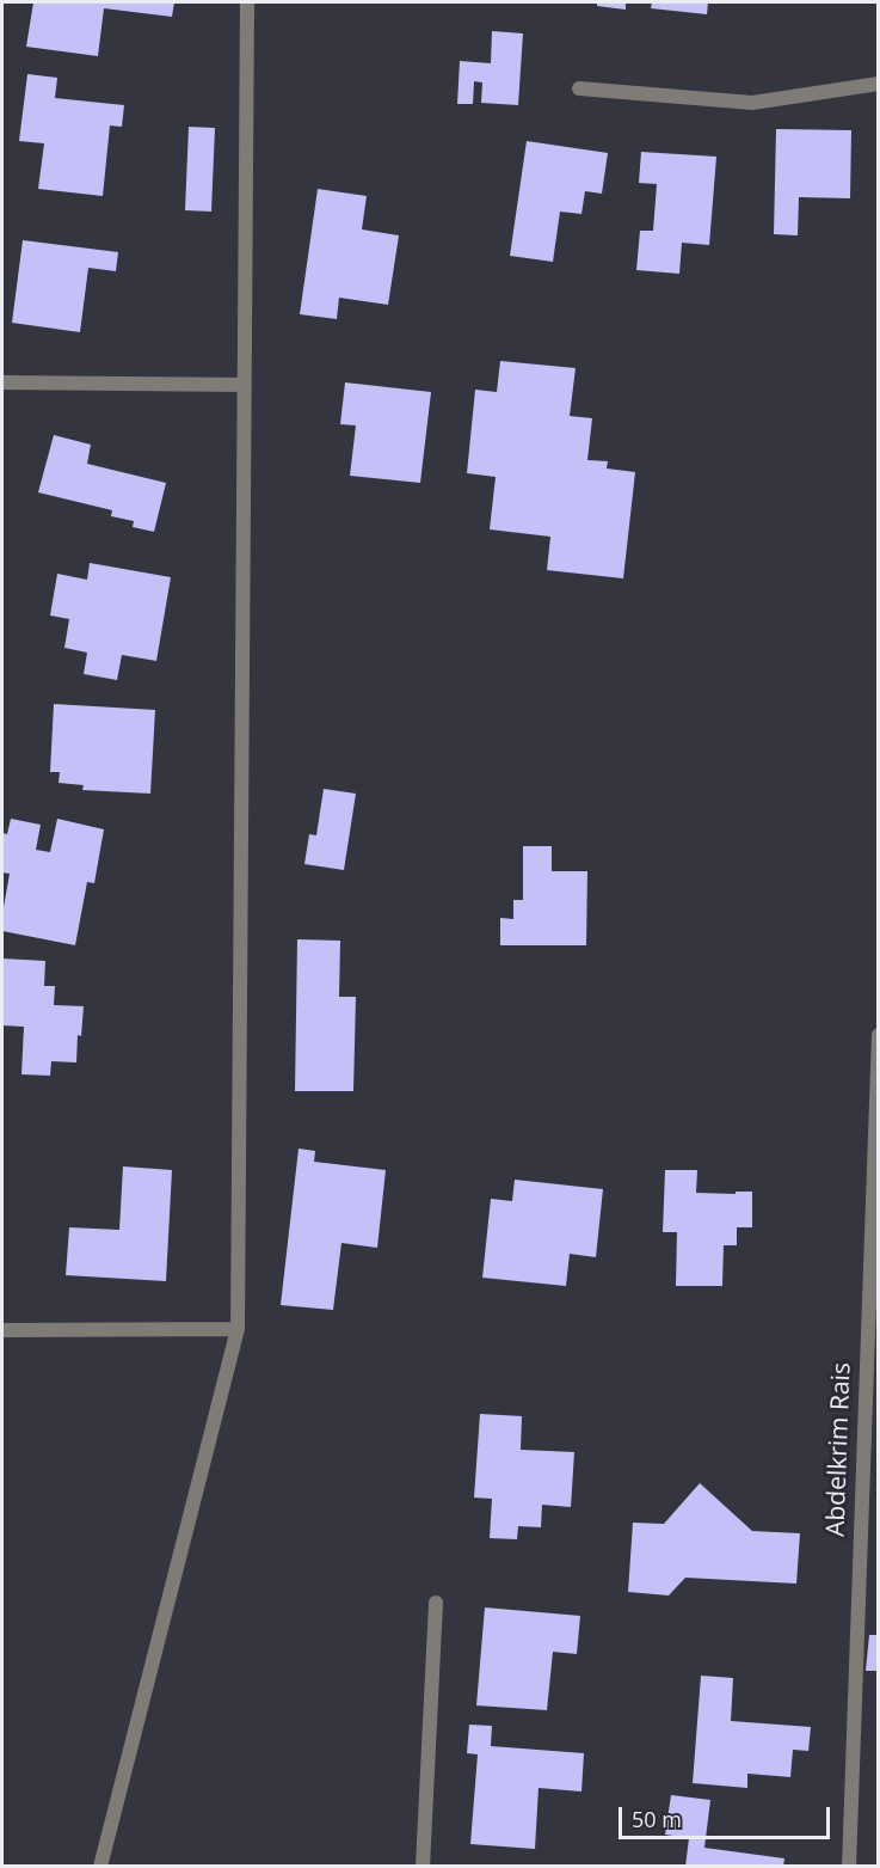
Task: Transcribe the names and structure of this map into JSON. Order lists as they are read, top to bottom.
{
  "streets": {
    "street": ["Abdelkrim Rais"]
  },
  "scale_bar": "50 m"
}
